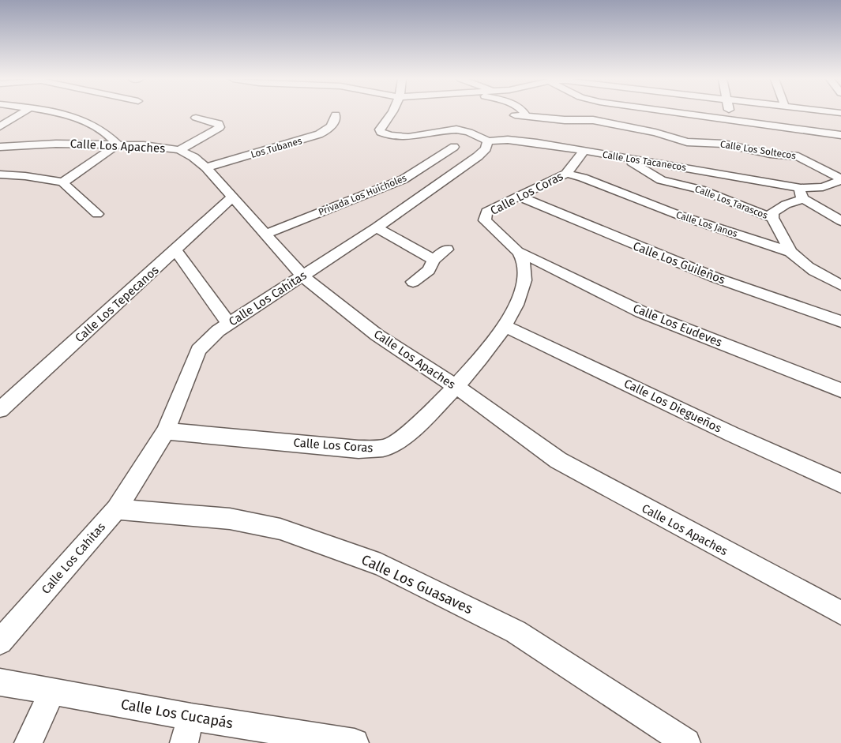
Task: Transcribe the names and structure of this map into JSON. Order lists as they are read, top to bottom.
{
  "streets": {
    "street": [
      "Calle Los Apaches",
      "Los Tubanes",
      "Calle Los Soltecos",
      "Calle Los Tacanecos",
      "Calle Los Coras",
      "Privada Los Huicholes",
      "Calle Los Tarascos",
      "Calle Los Janos",
      "Calle Los Guileños",
      "Calle Los Cahitas",
      "Calle Los Tepecanos",
      "Calle Los Eudeves",
      "Calle Los Diegueños",
      "Calle Los Guasaves",
      "Calle Los Cucapás"
    ]
  },
  "crossings": [
    ["Calle Los Apaches", "Los Tubanes"],
    ["Calle Los Apaches", "Calle Los Coras"],
    ["Calle Los Apaches", "Privada Los Huicholes"],
    ["Calle Los Apaches", "Calle Los Cahitas"],
    ["Calle Los Apaches", "Calle Los Tepecanos"],
    ["Calle Los Soltecos", "Calle Los Tacanecos"],
    ["Calle Los Tacanecos", "Calle Los Coras"],
    ["Calle Los Tacanecos", "Calle Los Tarascos"],
    ["Calle Los Tacanecos", "Calle Los Cahitas"],
    ["Calle Los Coras", "Calle Los Janos"],
    ["Calle Los Coras", "Calle Los Guileños"],
    ["Calle Los Coras", "Calle Los Cahitas"],
    ["Calle Los Coras", "Calle Los Eudeves"],
    ["Calle Los Coras", "Calle Los Diegueños"],
    ["Calle Los Cahitas", "Calle Los Guasaves"]
  ]
}
